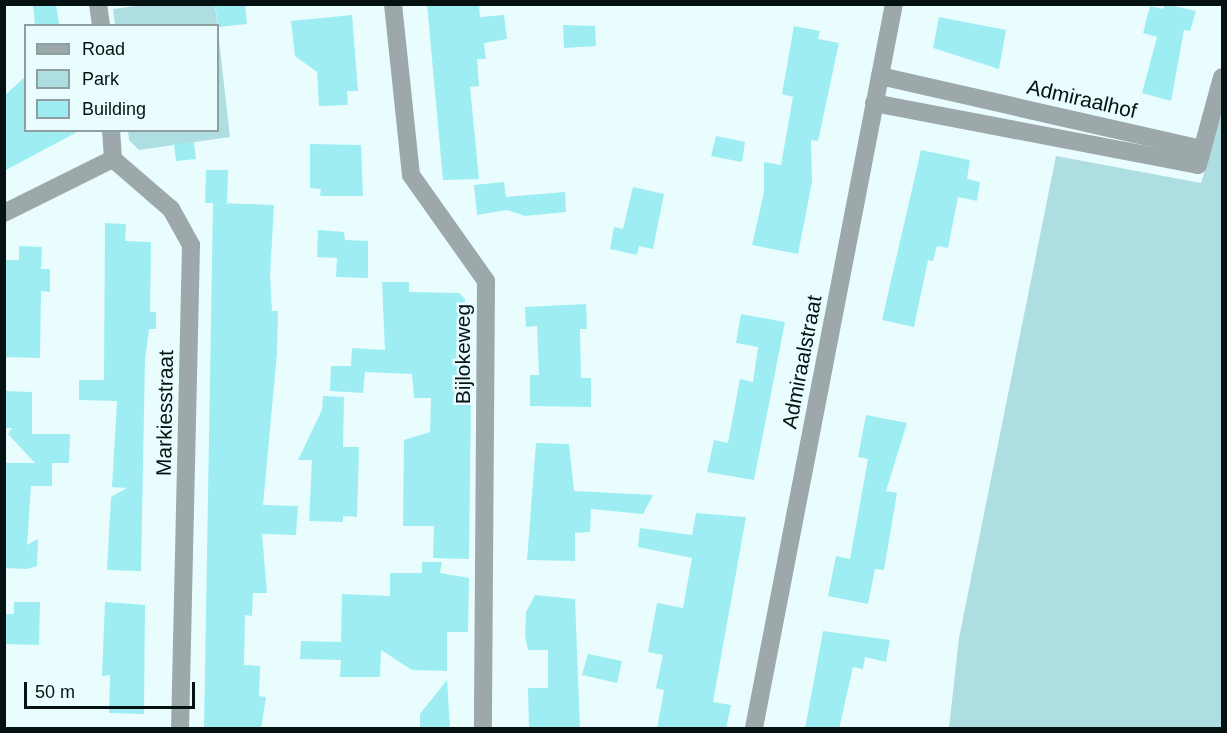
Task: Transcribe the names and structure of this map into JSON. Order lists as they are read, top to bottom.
{
  "streets": {
    "street": [
      "Admiraalhof",
      "Bijlokeweg",
      "Admiraalstraat",
      "Markiesstraat"
    ]
  },
  "crossings": [
    ["Admiraalhof", "Admiraalstraat"]
  ],
  "legend": ["Road", "Park", "Building"],
  "scale_bar": "50 m"
}
